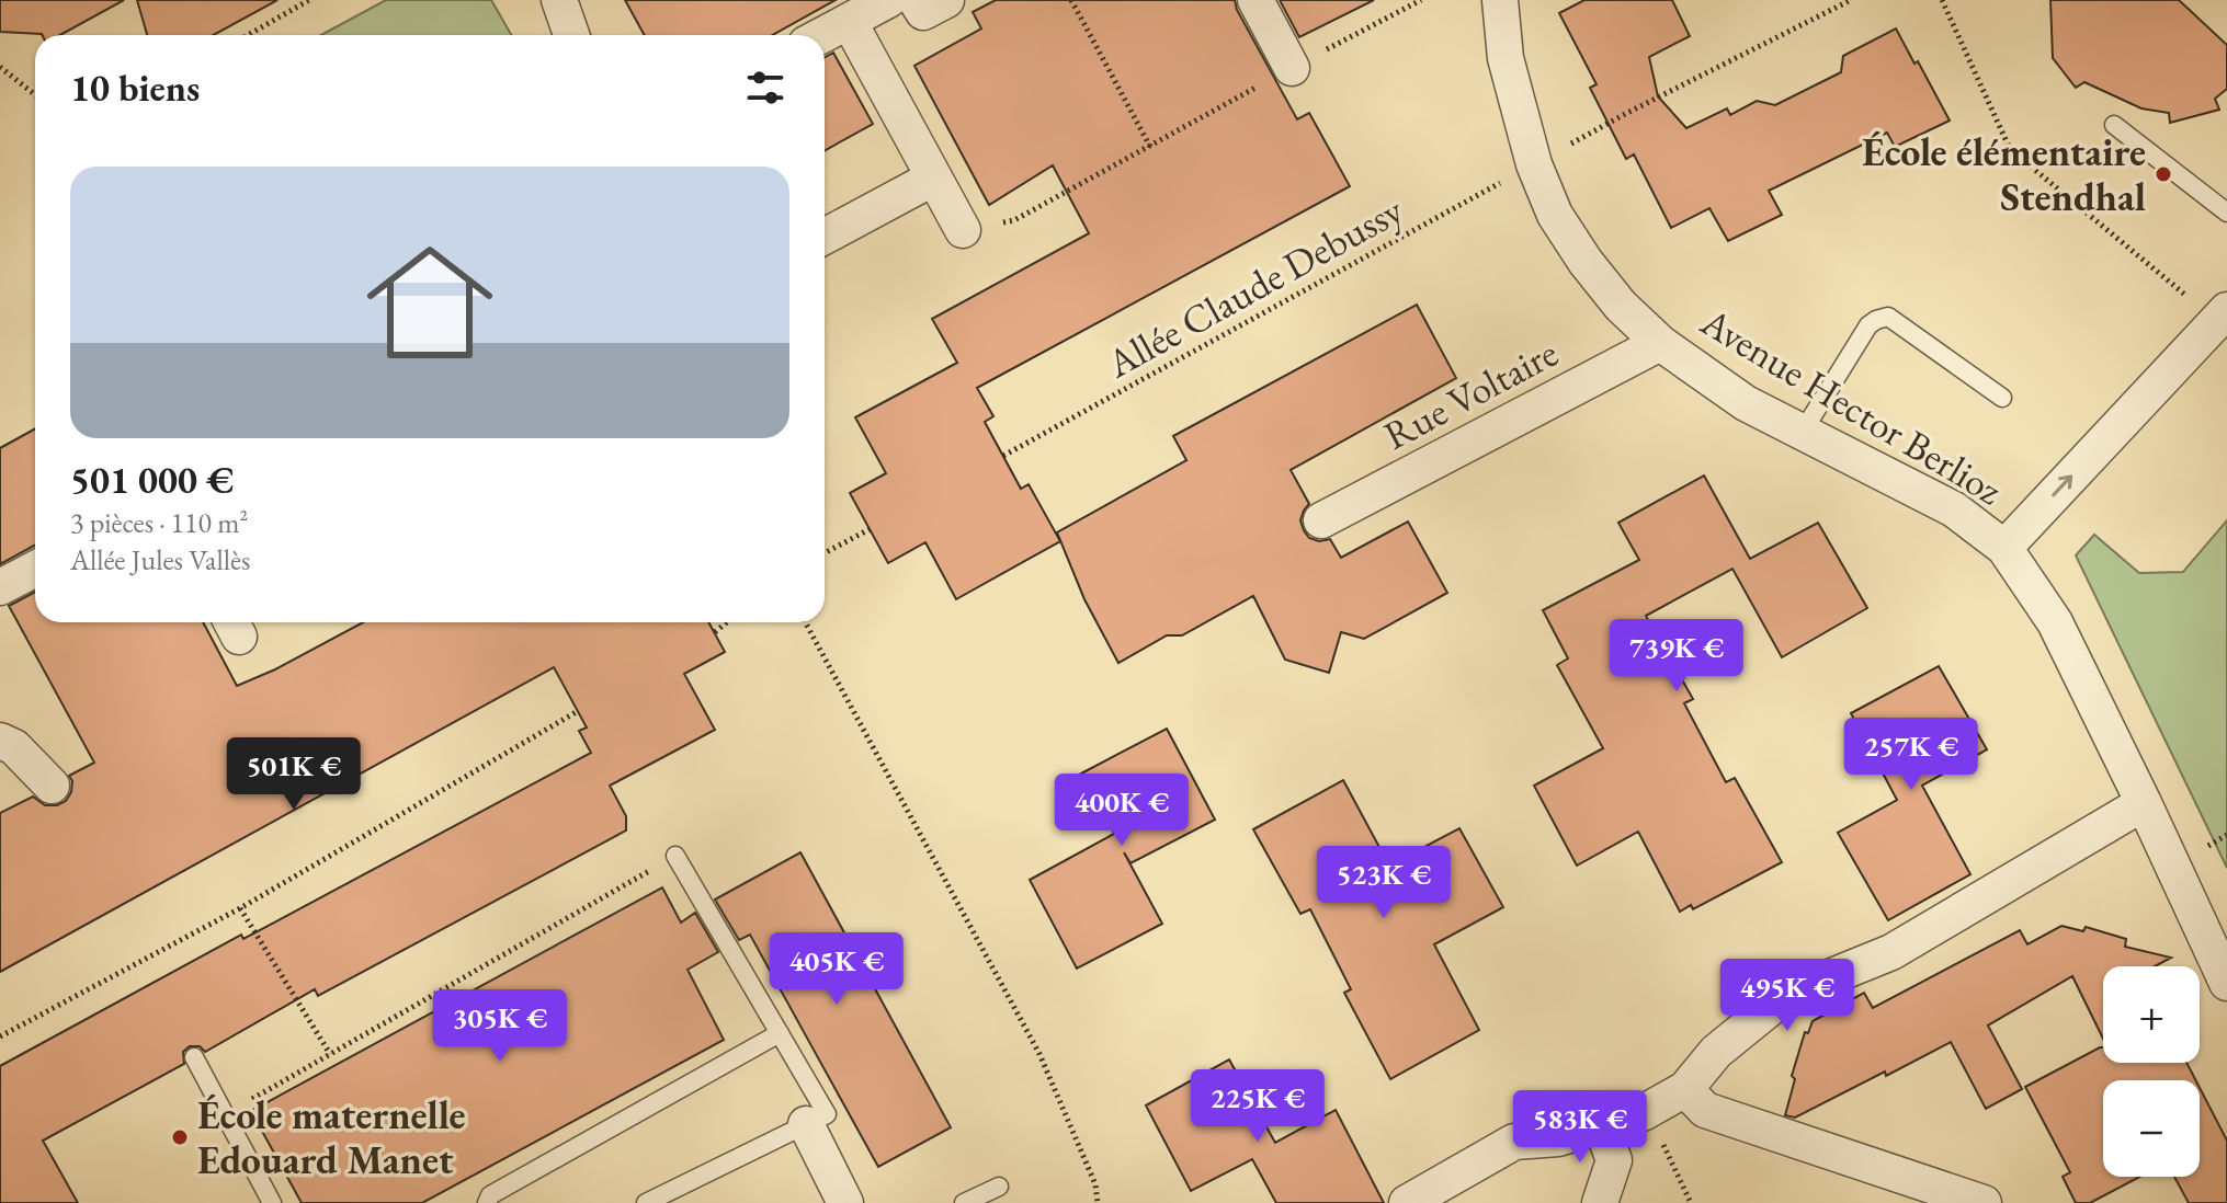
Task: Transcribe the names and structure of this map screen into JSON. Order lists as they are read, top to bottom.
{
  "streets": {
    "street": ["Rue Voltaire", "Avenue Hector Berlioz"],
    "path": ["Allée Claude Debussy"]
  },
  "crossings": [
    ["Allée Claude Debussy", "Avenue Hector Berlioz"],
    ["Rue Voltaire", "Avenue Hector Berlioz"]
  ],
  "places": ["École élémentaire Stendhal", "École maternelle Edouard Manet"],
  "page": {
    "heading": "10 biens",
    "list": [
      {
        "name": "501 000 €",
        "note": "3 pièces · 110 m² · Allée Jules Vallès"
      }
    ],
    "price": [
      "739K €",
      "257K €",
      "501K €",
      "400K €",
      "523K €",
      "405K €",
      "495K €",
      "305K €",
      "225K €",
      "583K €"
    ],
    "map_buttons": ["+", "−"]
  }
}
